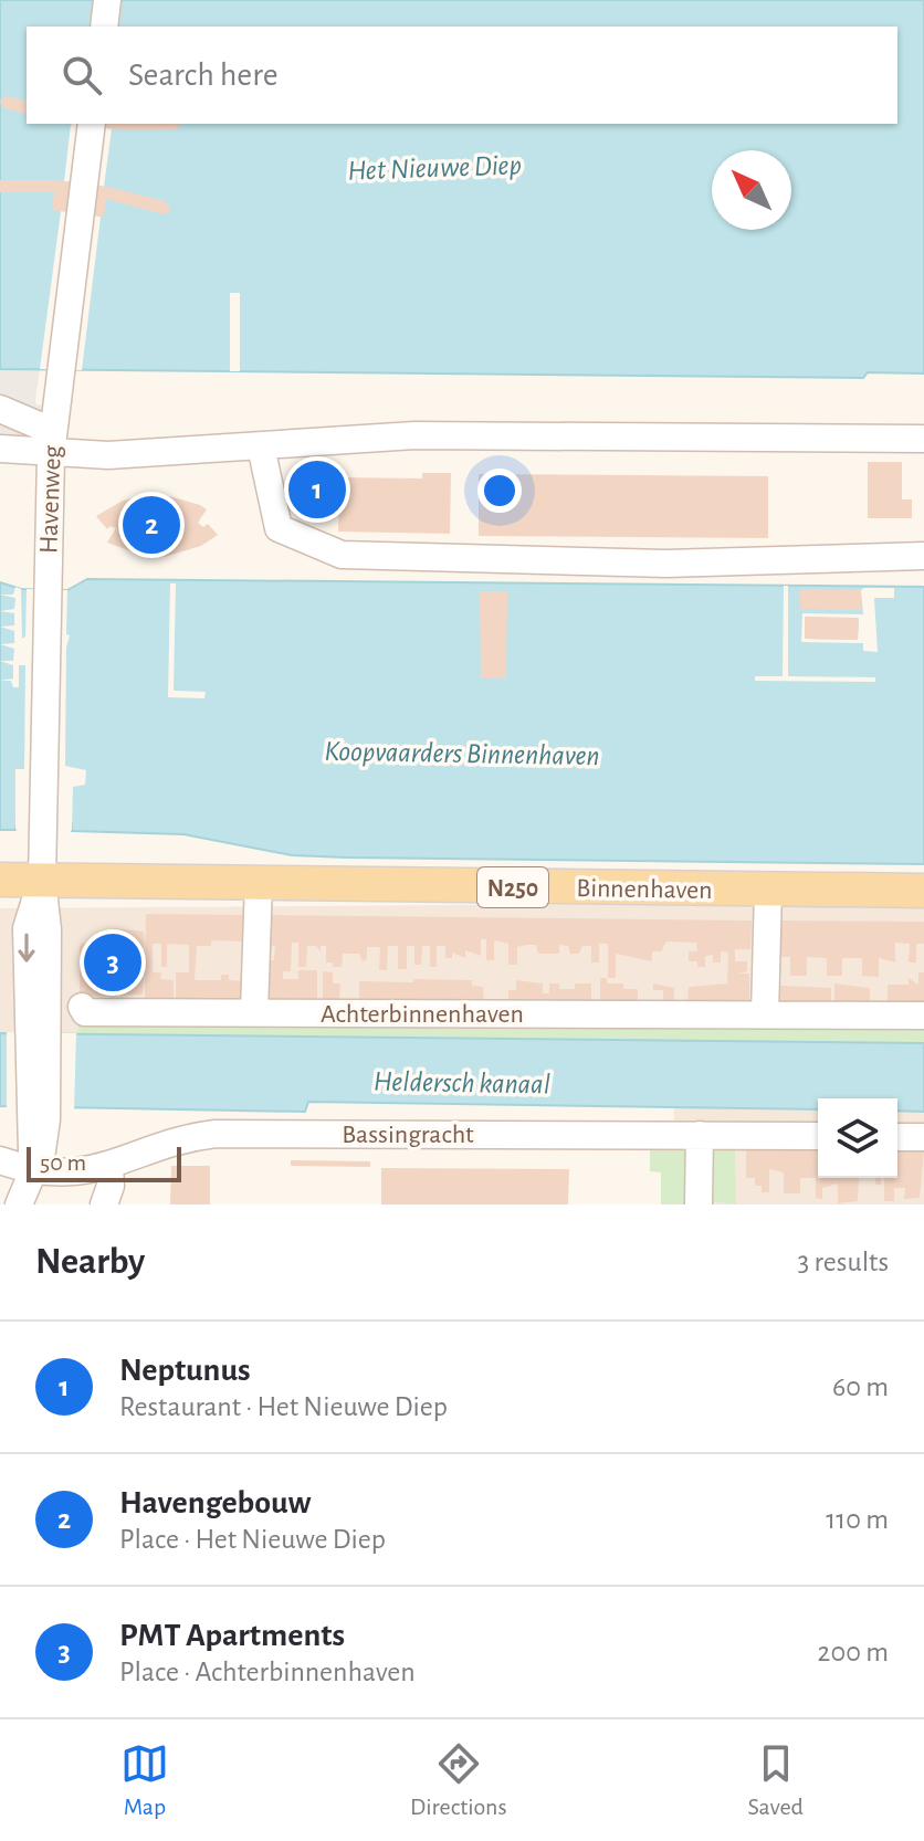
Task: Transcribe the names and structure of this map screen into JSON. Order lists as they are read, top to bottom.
{
  "streets": {
    "main road": ["N250", "Binnenhaven"],
    "street": ["Havenweg", "Achterbinnenhaven", "Bassingracht"]
  },
  "crossings": [
    ["Havenweg", "Binnenhaven"],
    ["Havenweg", "Bassingracht"]
  ],
  "water": ["Het Nieuwe Diep", "Koopvaarders Binnenhaven", "Heldersch kanaal"],
  "scale_bar": "50 m",
  "north": "top left",
  "page": {
    "search": "Search here",
    "pins": ["1", "2", "3"],
    "scale": "50 m",
    "heading": ["Nearby", "3 results"],
    "list": [
      {
        "mark": "1",
        "name": "Neptunus",
        "note": "Restaurant · Het Nieuwe Diep",
        "value": "60 m"
      },
      {
        "mark": "2",
        "name": "Havengebouw",
        "note": "Place · Het Nieuwe Diep",
        "value": "110 m"
      },
      {
        "mark": "3",
        "name": "PMT Apartments",
        "note": "Place · Achterbinnenhaven",
        "value": "200 m"
      }
    ],
    "nav": ["Map", "Directions", "Saved"]
  }
}
